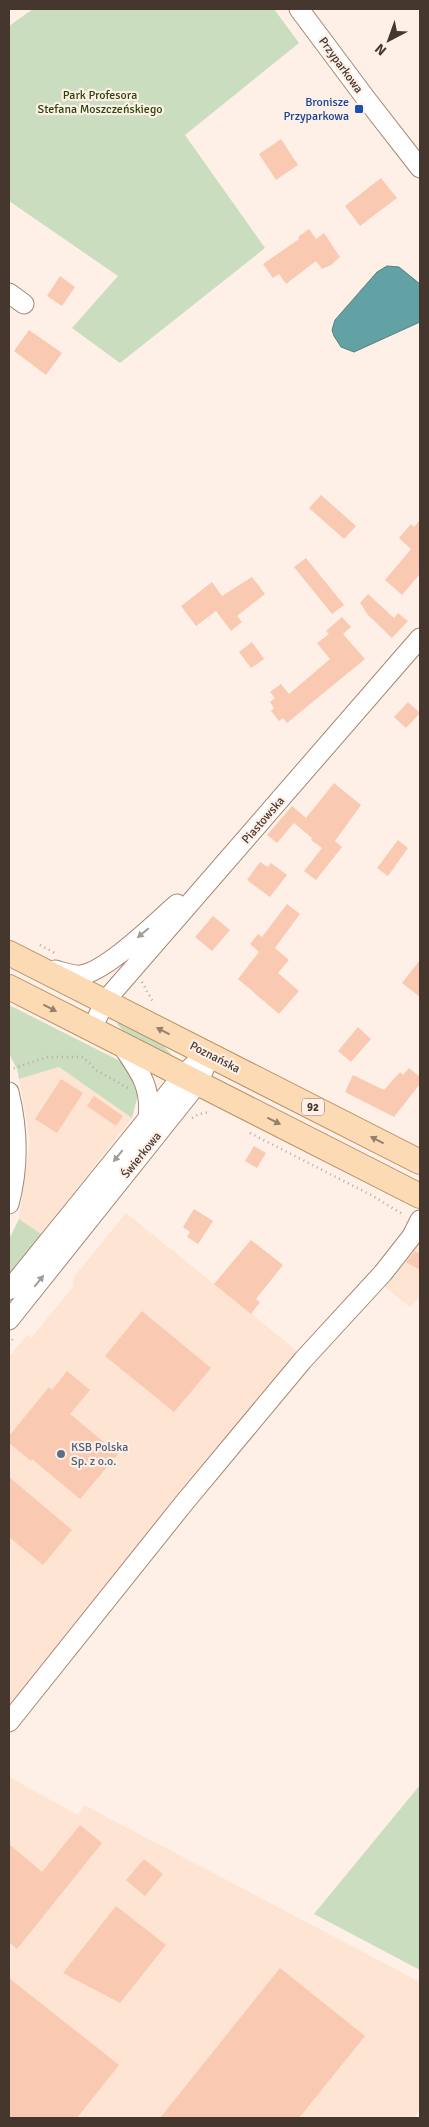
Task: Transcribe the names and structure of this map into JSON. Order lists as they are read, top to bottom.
{
  "streets": {
    "main road": ["Poznańska", "92"],
    "street": ["Przyparkowa", "Piastowska", "Świerkowa"]
  },
  "crossings": [
    ["Piastowska", "Poznańska"],
    ["Piastowska", "92"],
    ["Poznańska", "Świerkowa"],
    ["92", "Świerkowa"]
  ],
  "parks": ["Park Profesora Stefana Moszczeńskiego"],
  "places": {
    "transit": ["Bronisze Przyparkowa"],
    "other": ["KSB Polska Sp. z o.o."]
  },
  "north": "bottom left"
}
